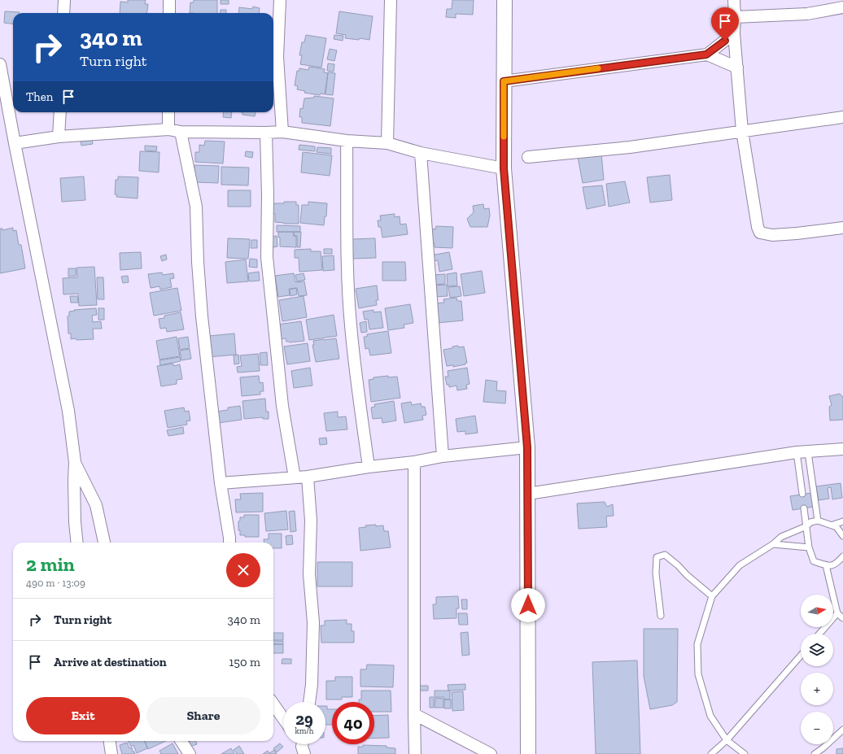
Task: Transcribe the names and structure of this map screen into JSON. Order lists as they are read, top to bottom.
{
  "north": "right",
  "page": {
    "turn": ["340 m", "Turn right"],
    "then": "Then",
    "heading": ["2 min", "490 m · 13:09"],
    "map_buttons": ["+", "−"],
    "list": [
      {
        "name": "Turn right",
        "value": "340 m"
      },
      {
        "name": "Arrive at destination",
        "value": "150 m"
      }
    ],
    "buttons": ["Exit", "Share"],
    "speed": "29 km/h",
    "limit": "40"
  }
}
